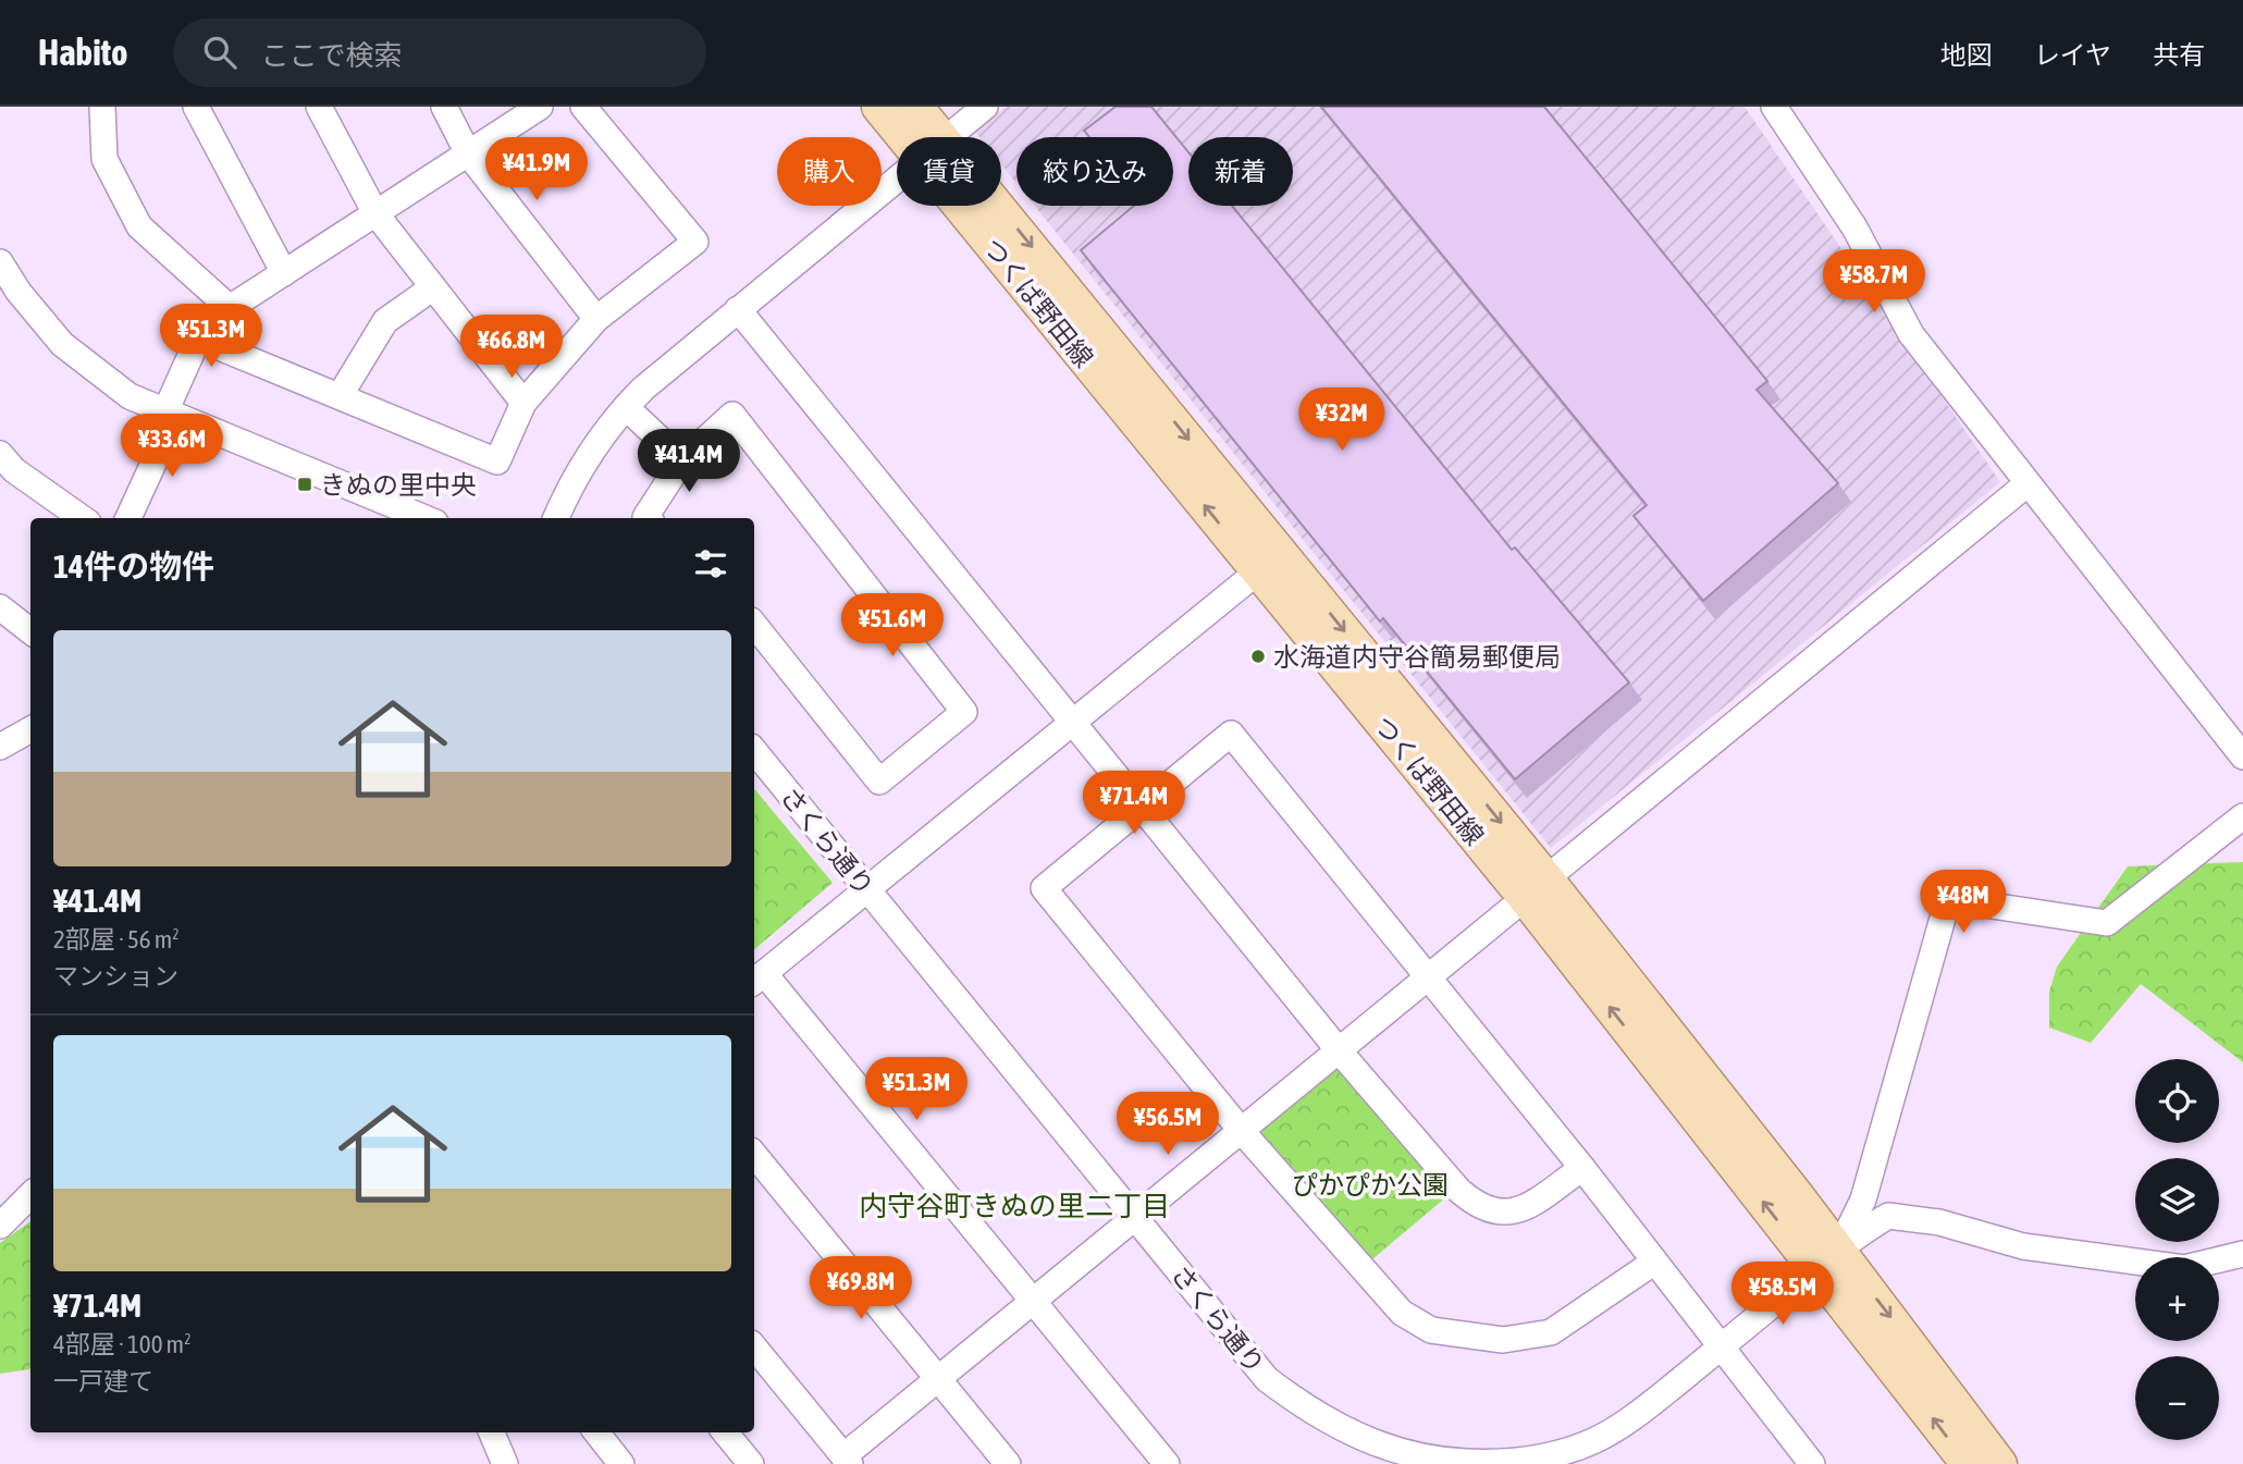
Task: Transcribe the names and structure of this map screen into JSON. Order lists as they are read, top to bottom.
{
  "streets": {
    "main road": ["つくば野田線"],
    "street": ["さくら通り"]
  },
  "crossings": [
    ["つくば野田線", "さくら通り"]
  ],
  "districts": ["内守谷町きぬの里二丁目"],
  "parks": ["ぴかぴか公園"],
  "places": {
    "transit": ["きぬの里中央"],
    "other": ["水海道内守谷簡易郵便局"]
  },
  "page": {
    "header": "Habito",
    "search": "ここで検索",
    "nav": ["地図", "レイヤ", "共有"],
    "price": [
      "¥41.9M",
      "¥58.7M",
      "¥51.3M",
      "¥66.8M",
      "¥32M",
      "¥33.6M",
      "¥41.4M",
      "¥51.6M",
      "¥71.4M",
      "¥48M",
      "¥51.3M",
      "¥56.5M",
      "¥69.8M",
      "¥58.5M"
    ],
    "chip": [
      "購入",
      "賃貸",
      "絞り込み",
      "新着"
    ],
    "heading": "14件の物件",
    "list": [
      {
        "name": "¥41.4M",
        "note": "2部屋 · 56 m² · マンション"
      },
      {
        "name": "¥71.4M",
        "note": "4部屋 · 100 m² · 一戸建て"
      }
    ],
    "map_buttons": ["+", "−"]
  }
}
